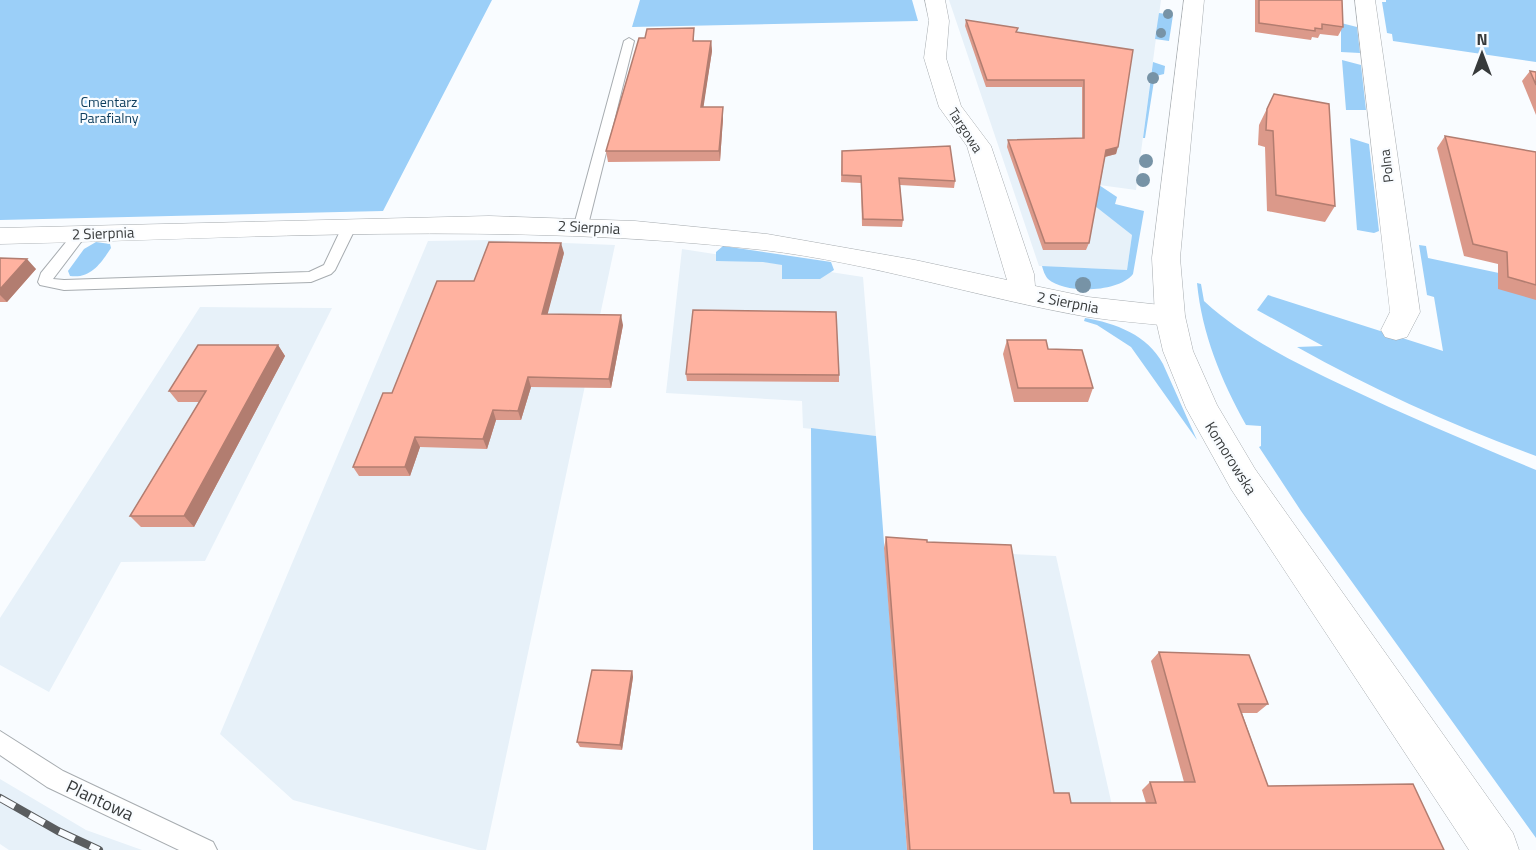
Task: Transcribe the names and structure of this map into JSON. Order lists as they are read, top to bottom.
{
  "streets": {
    "street": [
      "Targowa",
      "Polna",
      "2 Sierpnia",
      "Komorowska"
    ],
    "lane": ["Plantowa"]
  },
  "crossings": [
    ["Targowa", "2 Sierpnia"],
    ["2 Sierpnia", "Komorowska"]
  ],
  "parks": ["Cmentarz Parafialny"],
  "north": "top"
}
